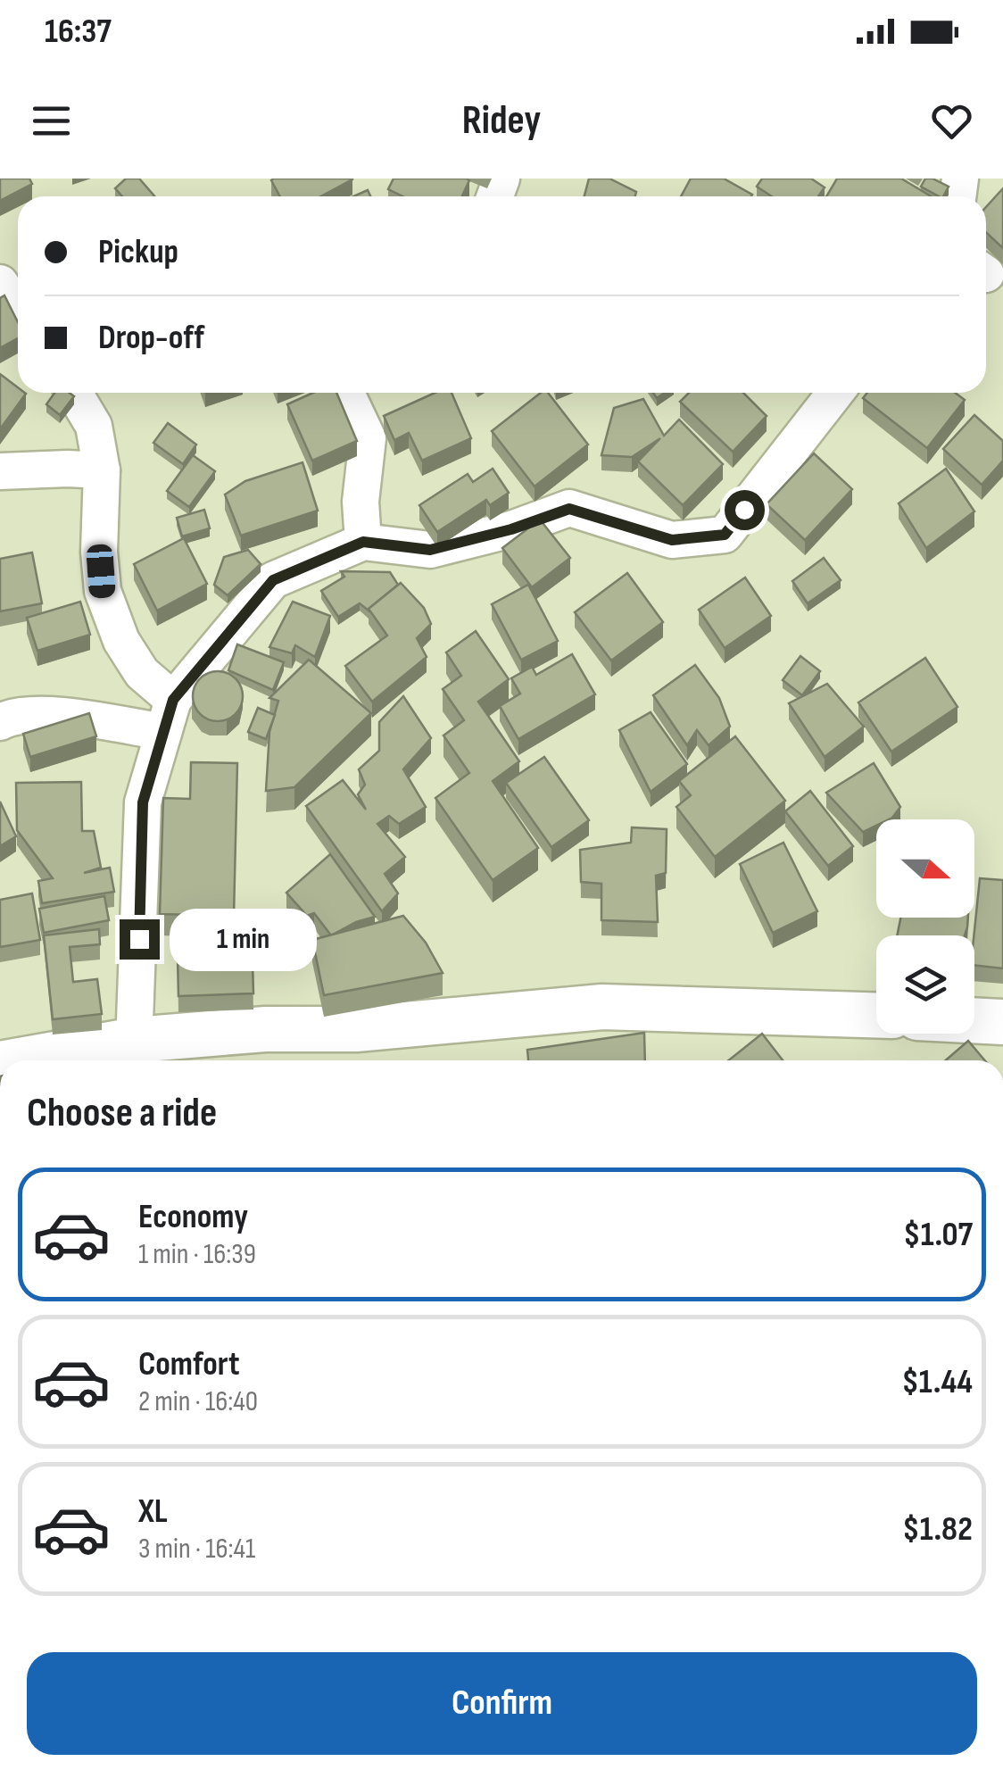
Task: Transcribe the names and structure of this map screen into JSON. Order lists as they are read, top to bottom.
{
  "north": "right",
  "page": {
    "status": "16:37",
    "header": "Ridey",
    "banner": ["Pickup", "Drop-off"],
    "bubble": "1 min",
    "heading": "Choose a ride",
    "list": [
      {
        "name": "Economy",
        "note": "1 min · 16:39",
        "value": "$1.07"
      },
      {
        "name": "Comfort",
        "note": "2 min · 16:40",
        "value": "$1.44"
      },
      {
        "name": "XL",
        "note": "3 min · 16:41",
        "value": "$1.82"
      }
    ],
    "buttons": "Confirm"
  }
}
